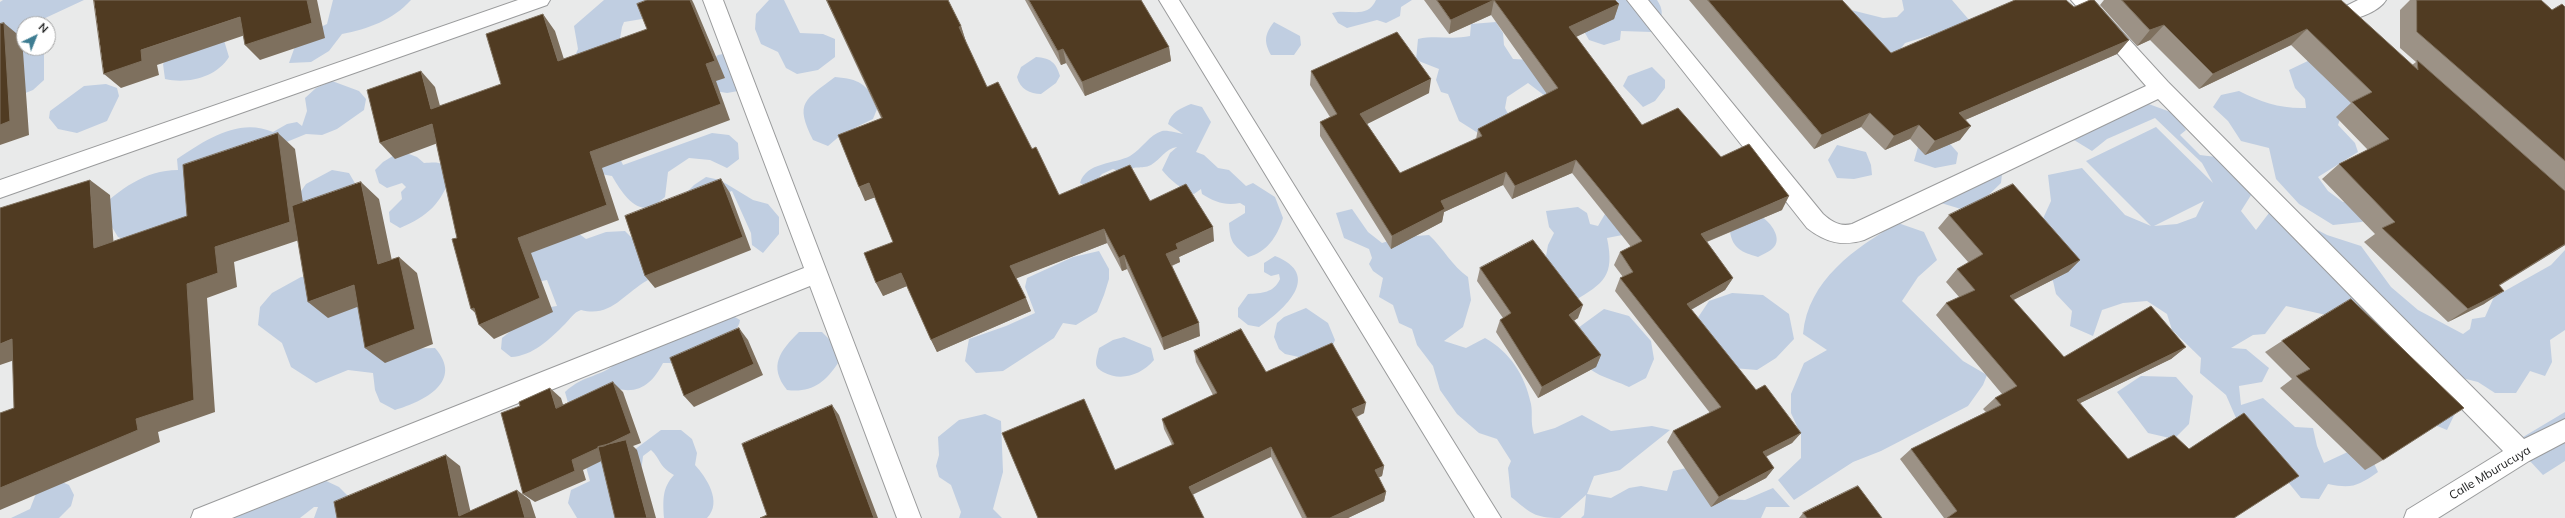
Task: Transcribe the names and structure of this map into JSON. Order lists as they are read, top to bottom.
{
  "streets": {
    "street": ["Calle Mburucuya"]
  },
  "north": "top right"
}
